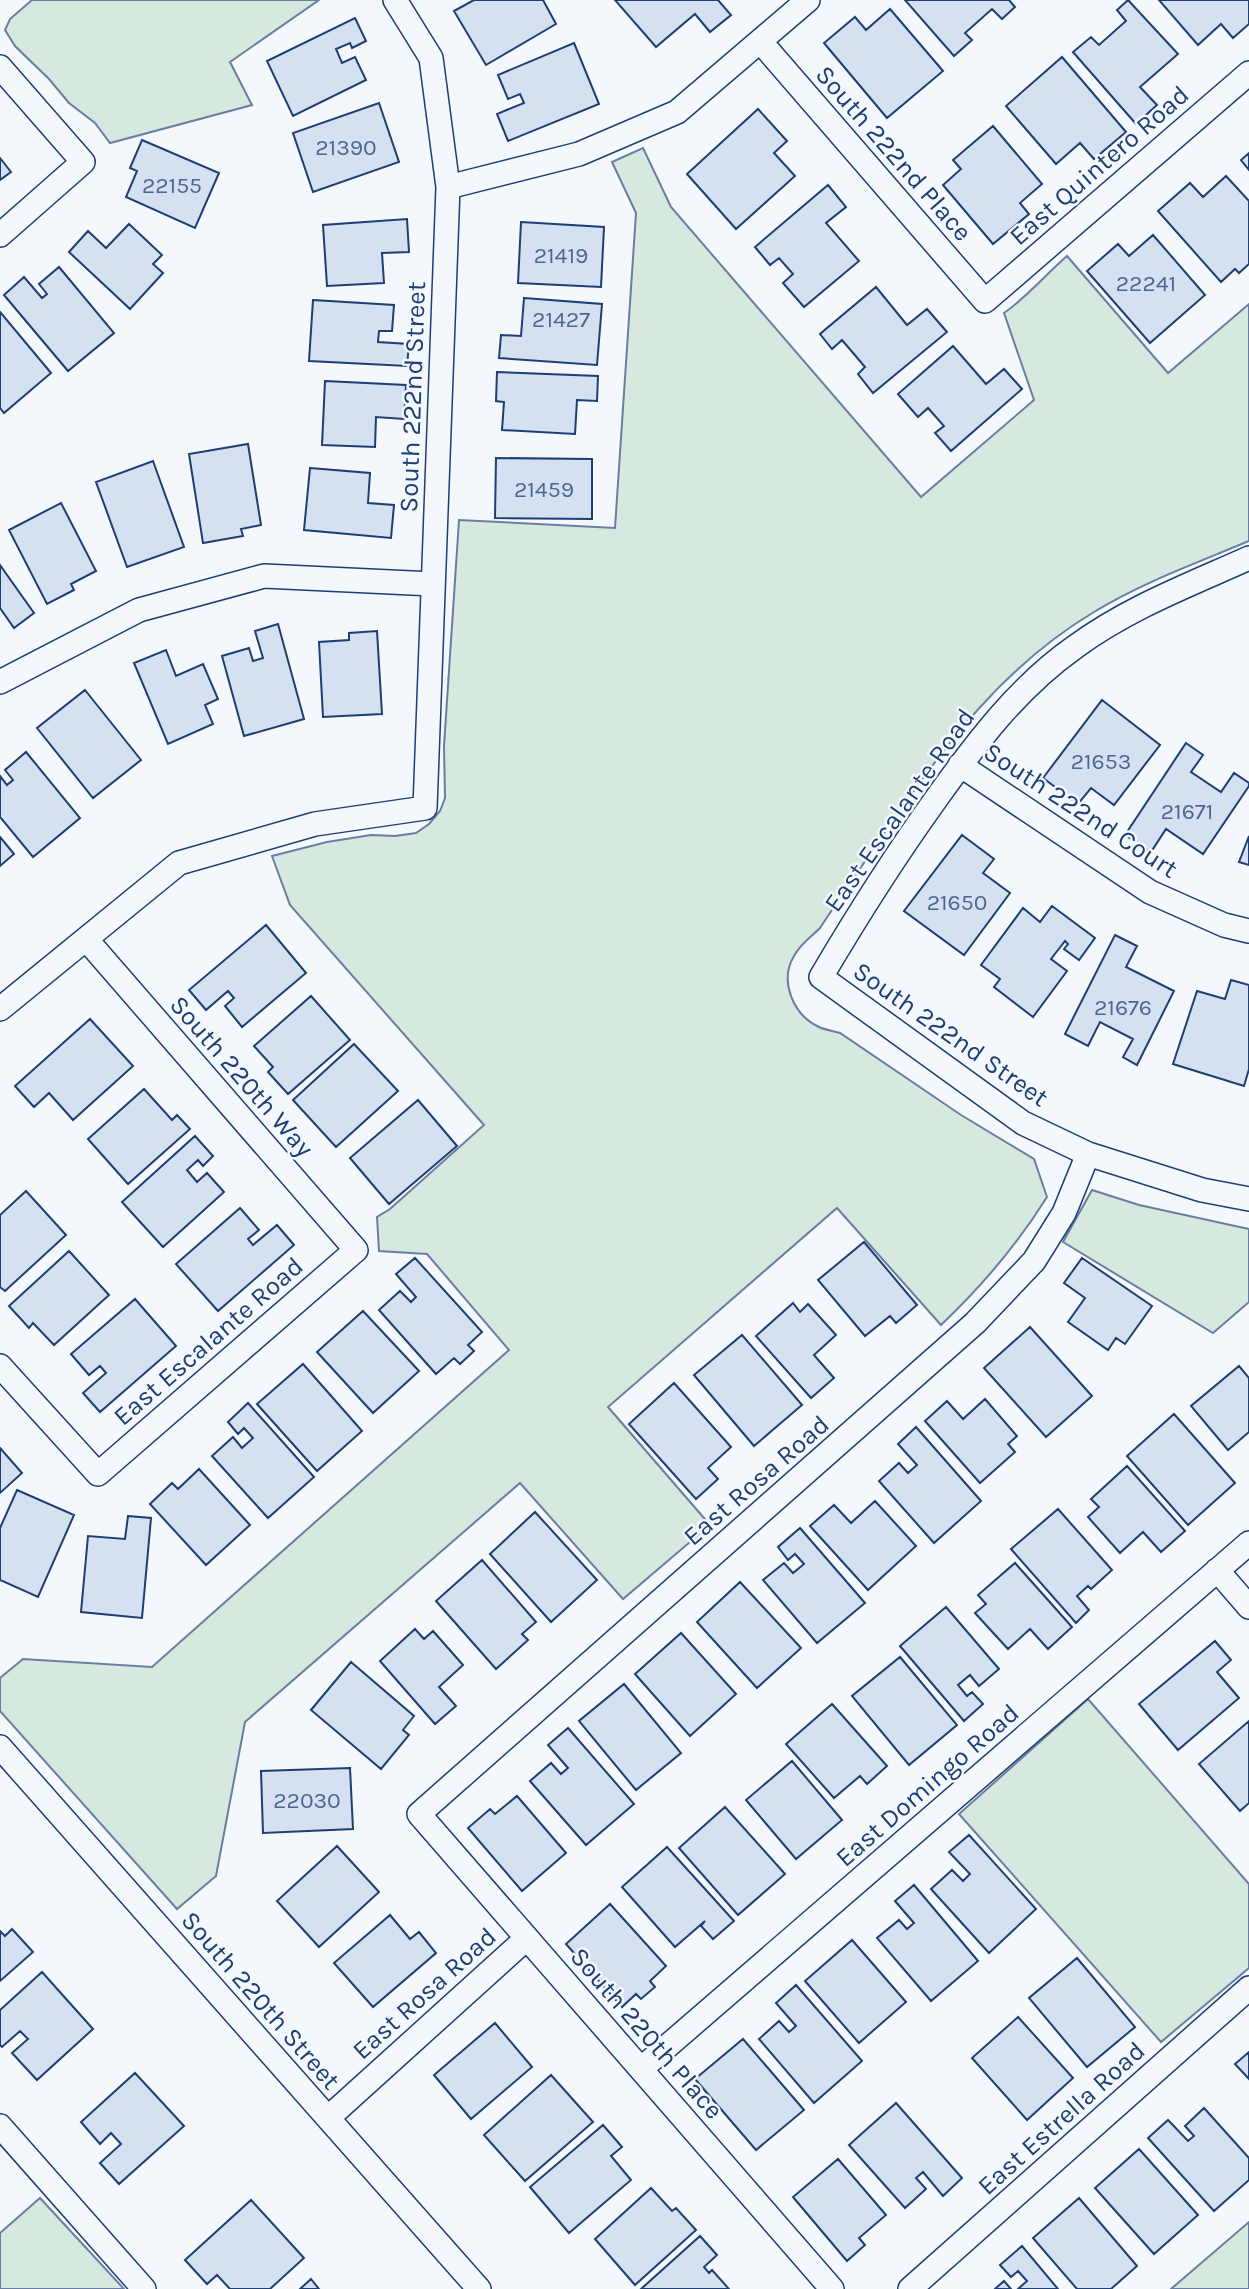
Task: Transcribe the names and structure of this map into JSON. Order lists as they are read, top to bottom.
{
  "streets": {
    "street": [
      "South 222nd Place",
      "East Quintero Road",
      "South 222nd Street",
      "East Escalante Road",
      "South 222nd Court",
      "South 220th Way",
      "East Rosa Road",
      "East Domingo Road",
      "South 220th Street",
      "South 220th Place",
      "East Estrella Road"
    ]
  },
  "crossings": [
    ["South 222nd Place", "East Quintero Road"],
    ["South 222nd Street", "East Escalante Road"],
    ["South 222nd Street", "South 220th Way"],
    ["South 222nd Street", "East Rosa Road"],
    ["East Escalante Road", "South 222nd Court"],
    ["East Escalante Road", "South 220th Way"],
    ["East Rosa Road", "South 220th Street"],
    ["East Rosa Road", "South 220th Place"],
    ["East Domingo Road", "South 220th Place"]
  ],
  "house_numbers": [
    "21390",
    "22155",
    "21419",
    "22241",
    "21427",
    "21459",
    "21653",
    "21671",
    "21650",
    "21676",
    "22030"
  ]
}
